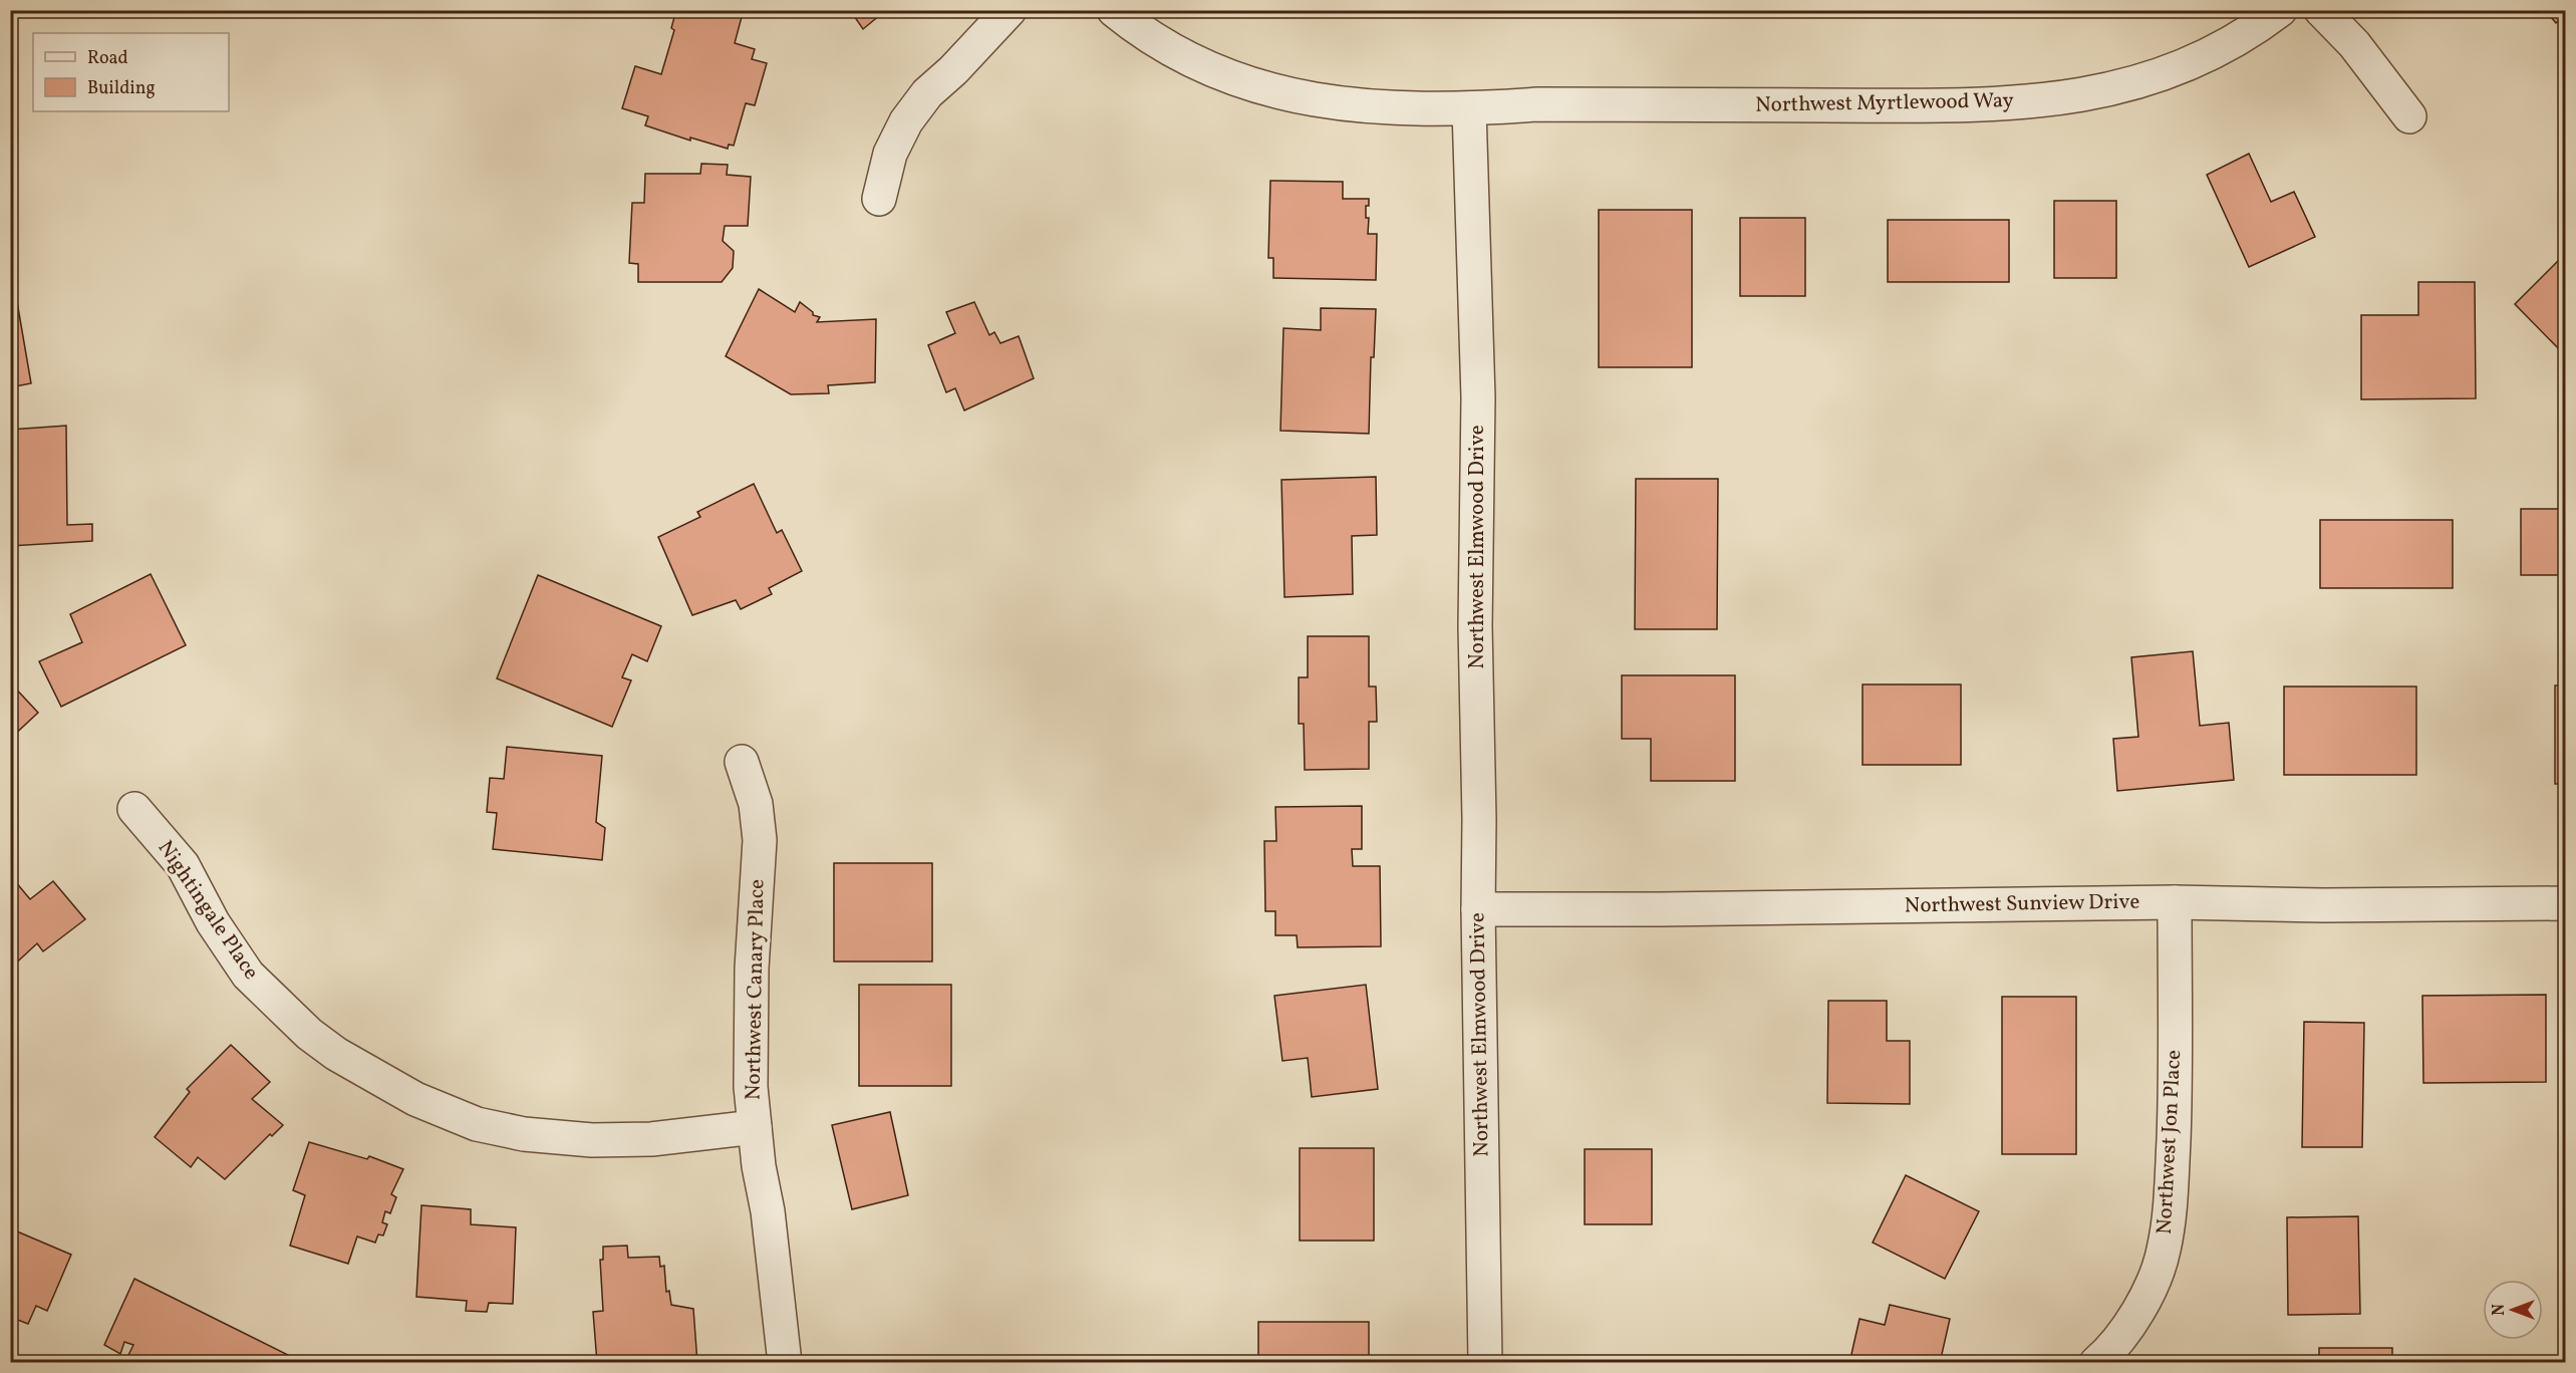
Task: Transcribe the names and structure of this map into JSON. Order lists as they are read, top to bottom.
{
  "streets": {
    "street": [
      "Northwest Myrtlewood Way",
      "Northwest Elmwood Drive",
      "Northwest Sunview Drive",
      "Nightingale Place",
      "Northwest Canary Place",
      "Northwest Jon Place"
    ]
  },
  "crossings": [
    ["Northwest Myrtlewood Way", "Northwest Elmwood Drive"],
    ["Northwest Elmwood Drive", "Northwest Sunview Drive"],
    ["Northwest Sunview Drive", "Northwest Jon Place"],
    ["Nightingale Place", "Northwest Canary Place"]
  ],
  "legend": ["Road", "Building"],
  "north": "left"
}
